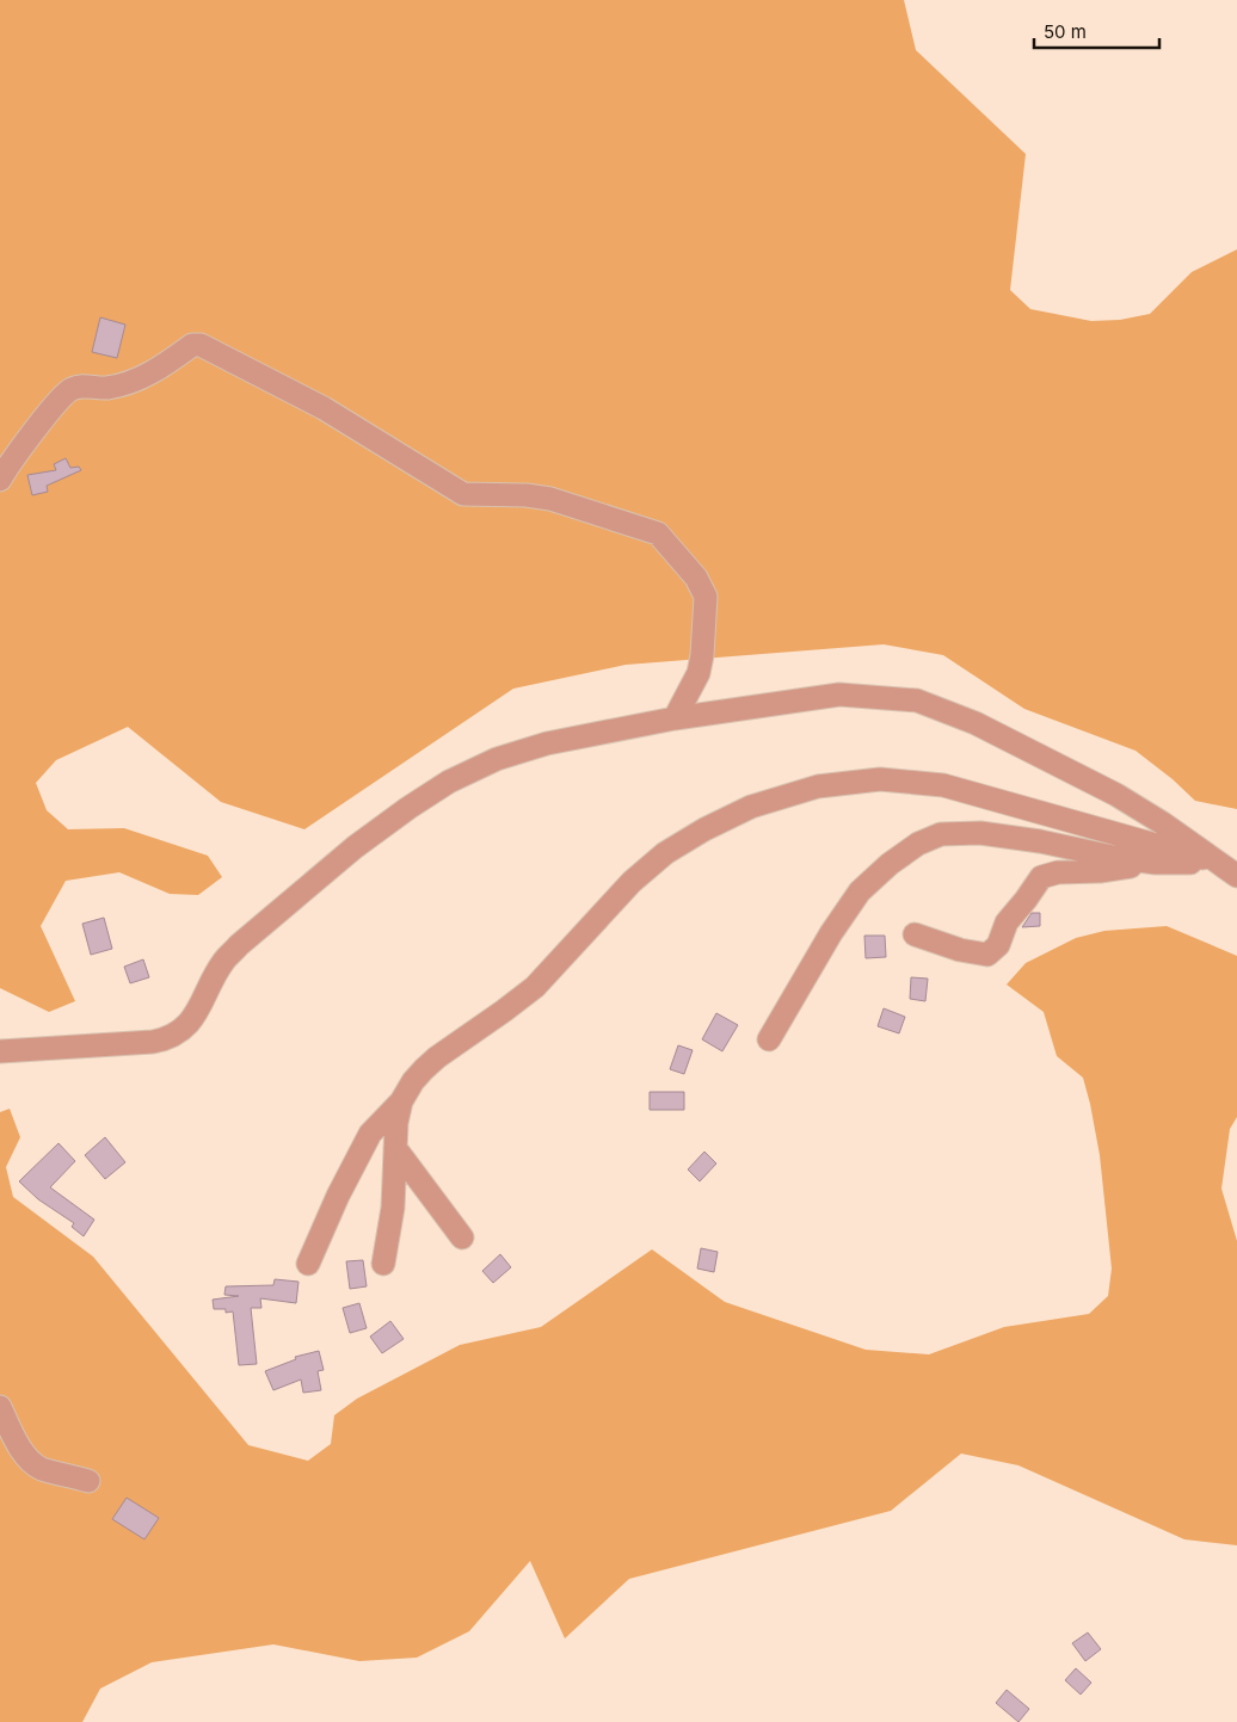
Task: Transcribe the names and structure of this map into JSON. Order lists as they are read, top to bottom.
{
  "scale_bar": "50 m"
}
